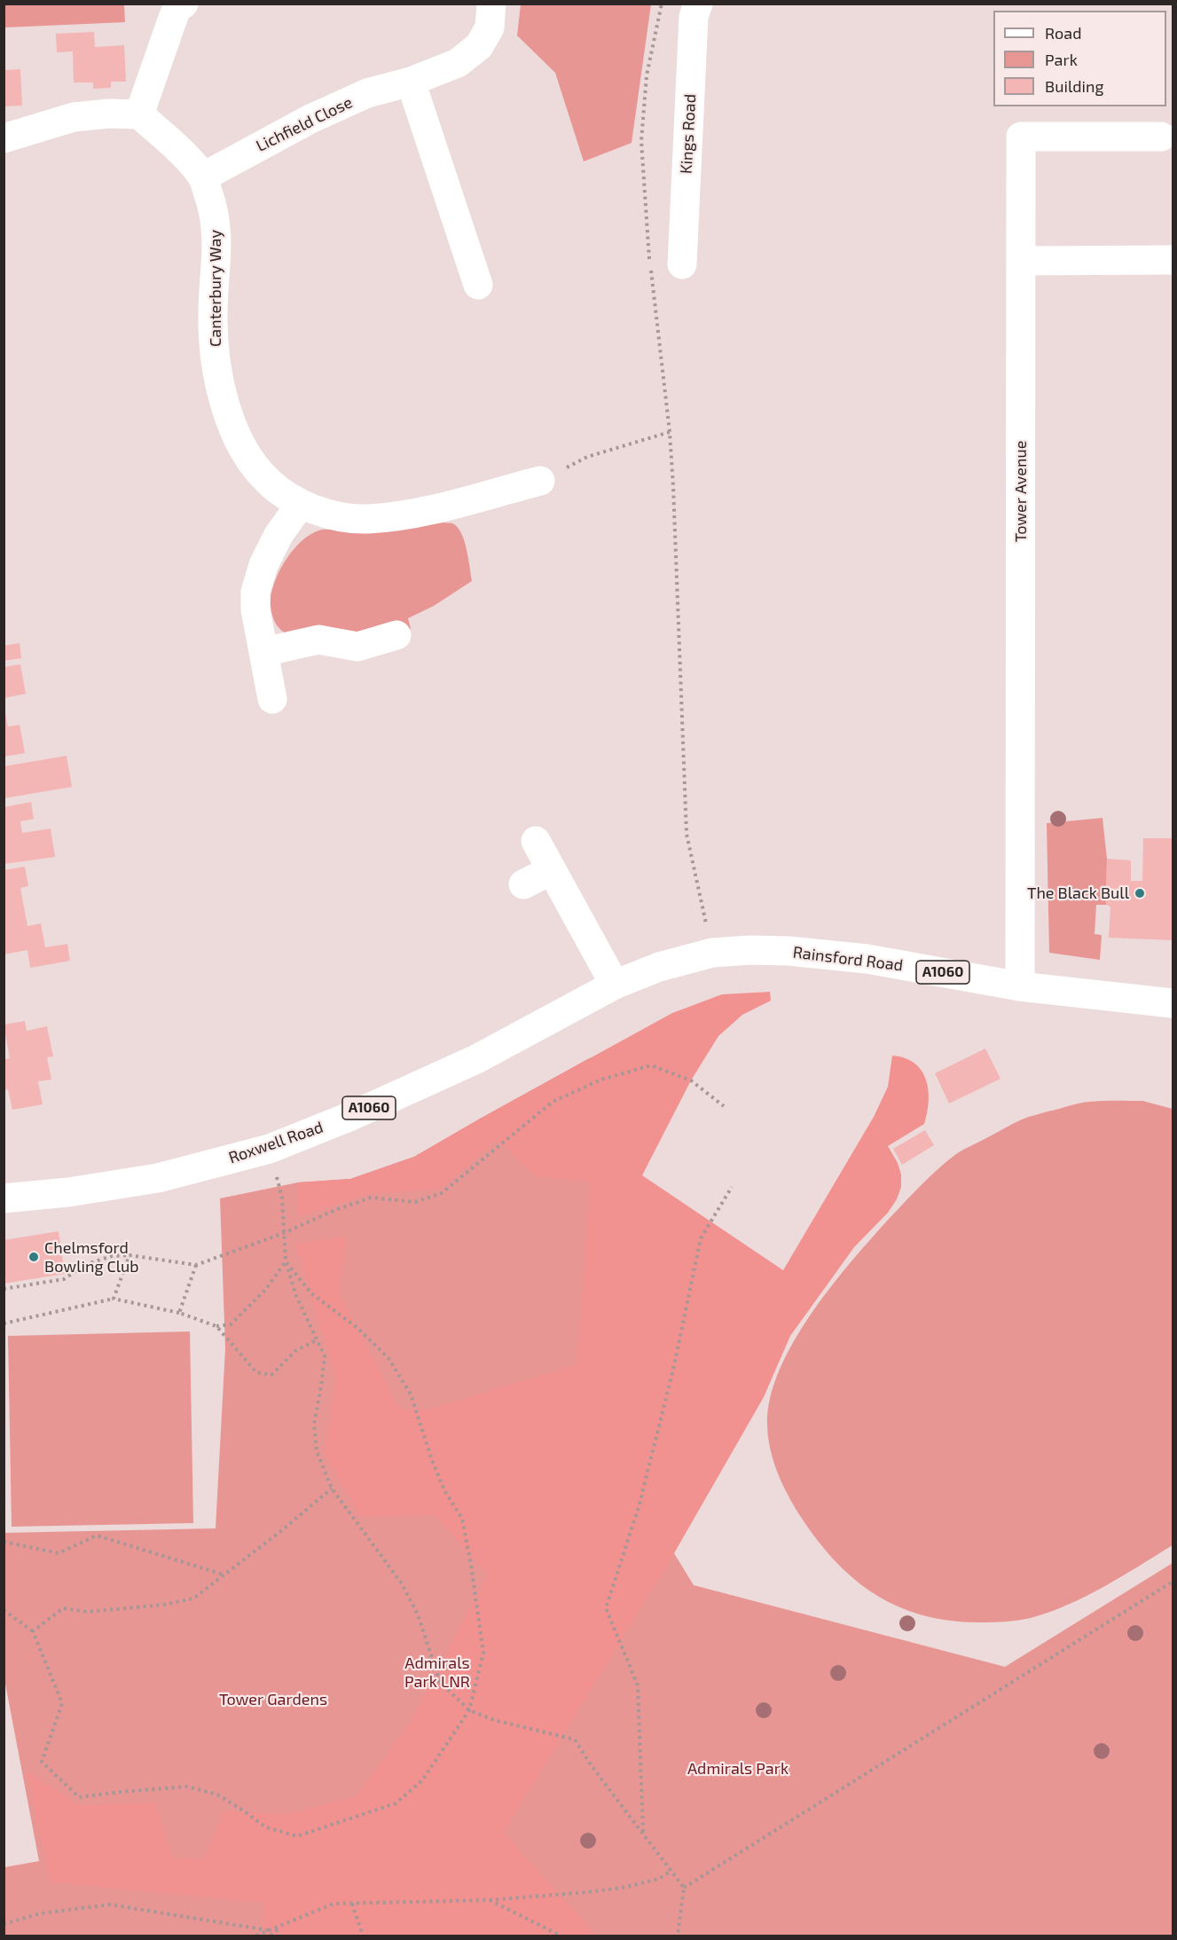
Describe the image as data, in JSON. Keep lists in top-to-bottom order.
{
  "streets": {
    "street": [
      "Lichfield Close",
      "Kings Road",
      "Canterbury Way",
      "Tower Avenue",
      "Rainsford Road",
      "A1060",
      "Roxwell Road"
    ]
  },
  "crossings": [
    ["Lichfield Close", "Canterbury Way"],
    ["Tower Avenue", "Rainsford Road"],
    ["Rainsford Road", "Roxwell Road"]
  ],
  "parks": ["Admirals Park LNR", "Tower Gardens", "Admirals Park"],
  "places": ["The Black Bull", "Chelmsford Bowling Club"],
  "legend": ["Road", "Park", "Building"]
}
